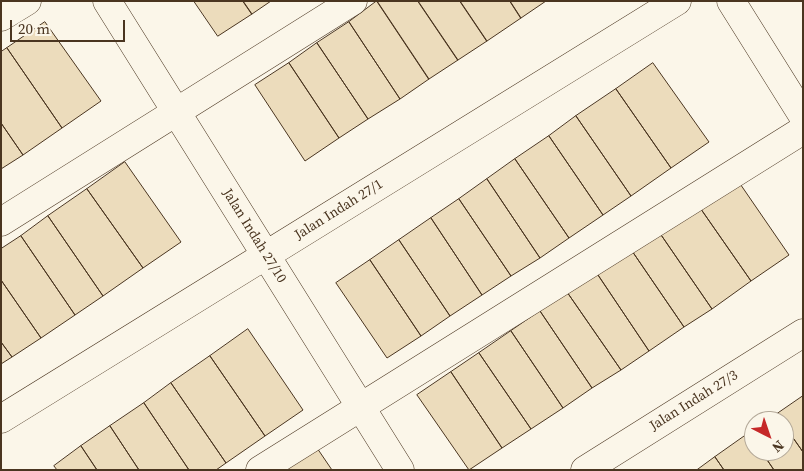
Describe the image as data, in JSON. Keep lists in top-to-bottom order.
{
  "streets": {
    "street": ["Jalan Indah 27/1", "Jalan Indah 27/10", "Jalan Indah 27/3"]
  },
  "crossings": [
    ["Jalan Indah 27/1", "Jalan Indah 27/10"]
  ],
  "scale_bar": "20 m",
  "north": "bottom right"
}
